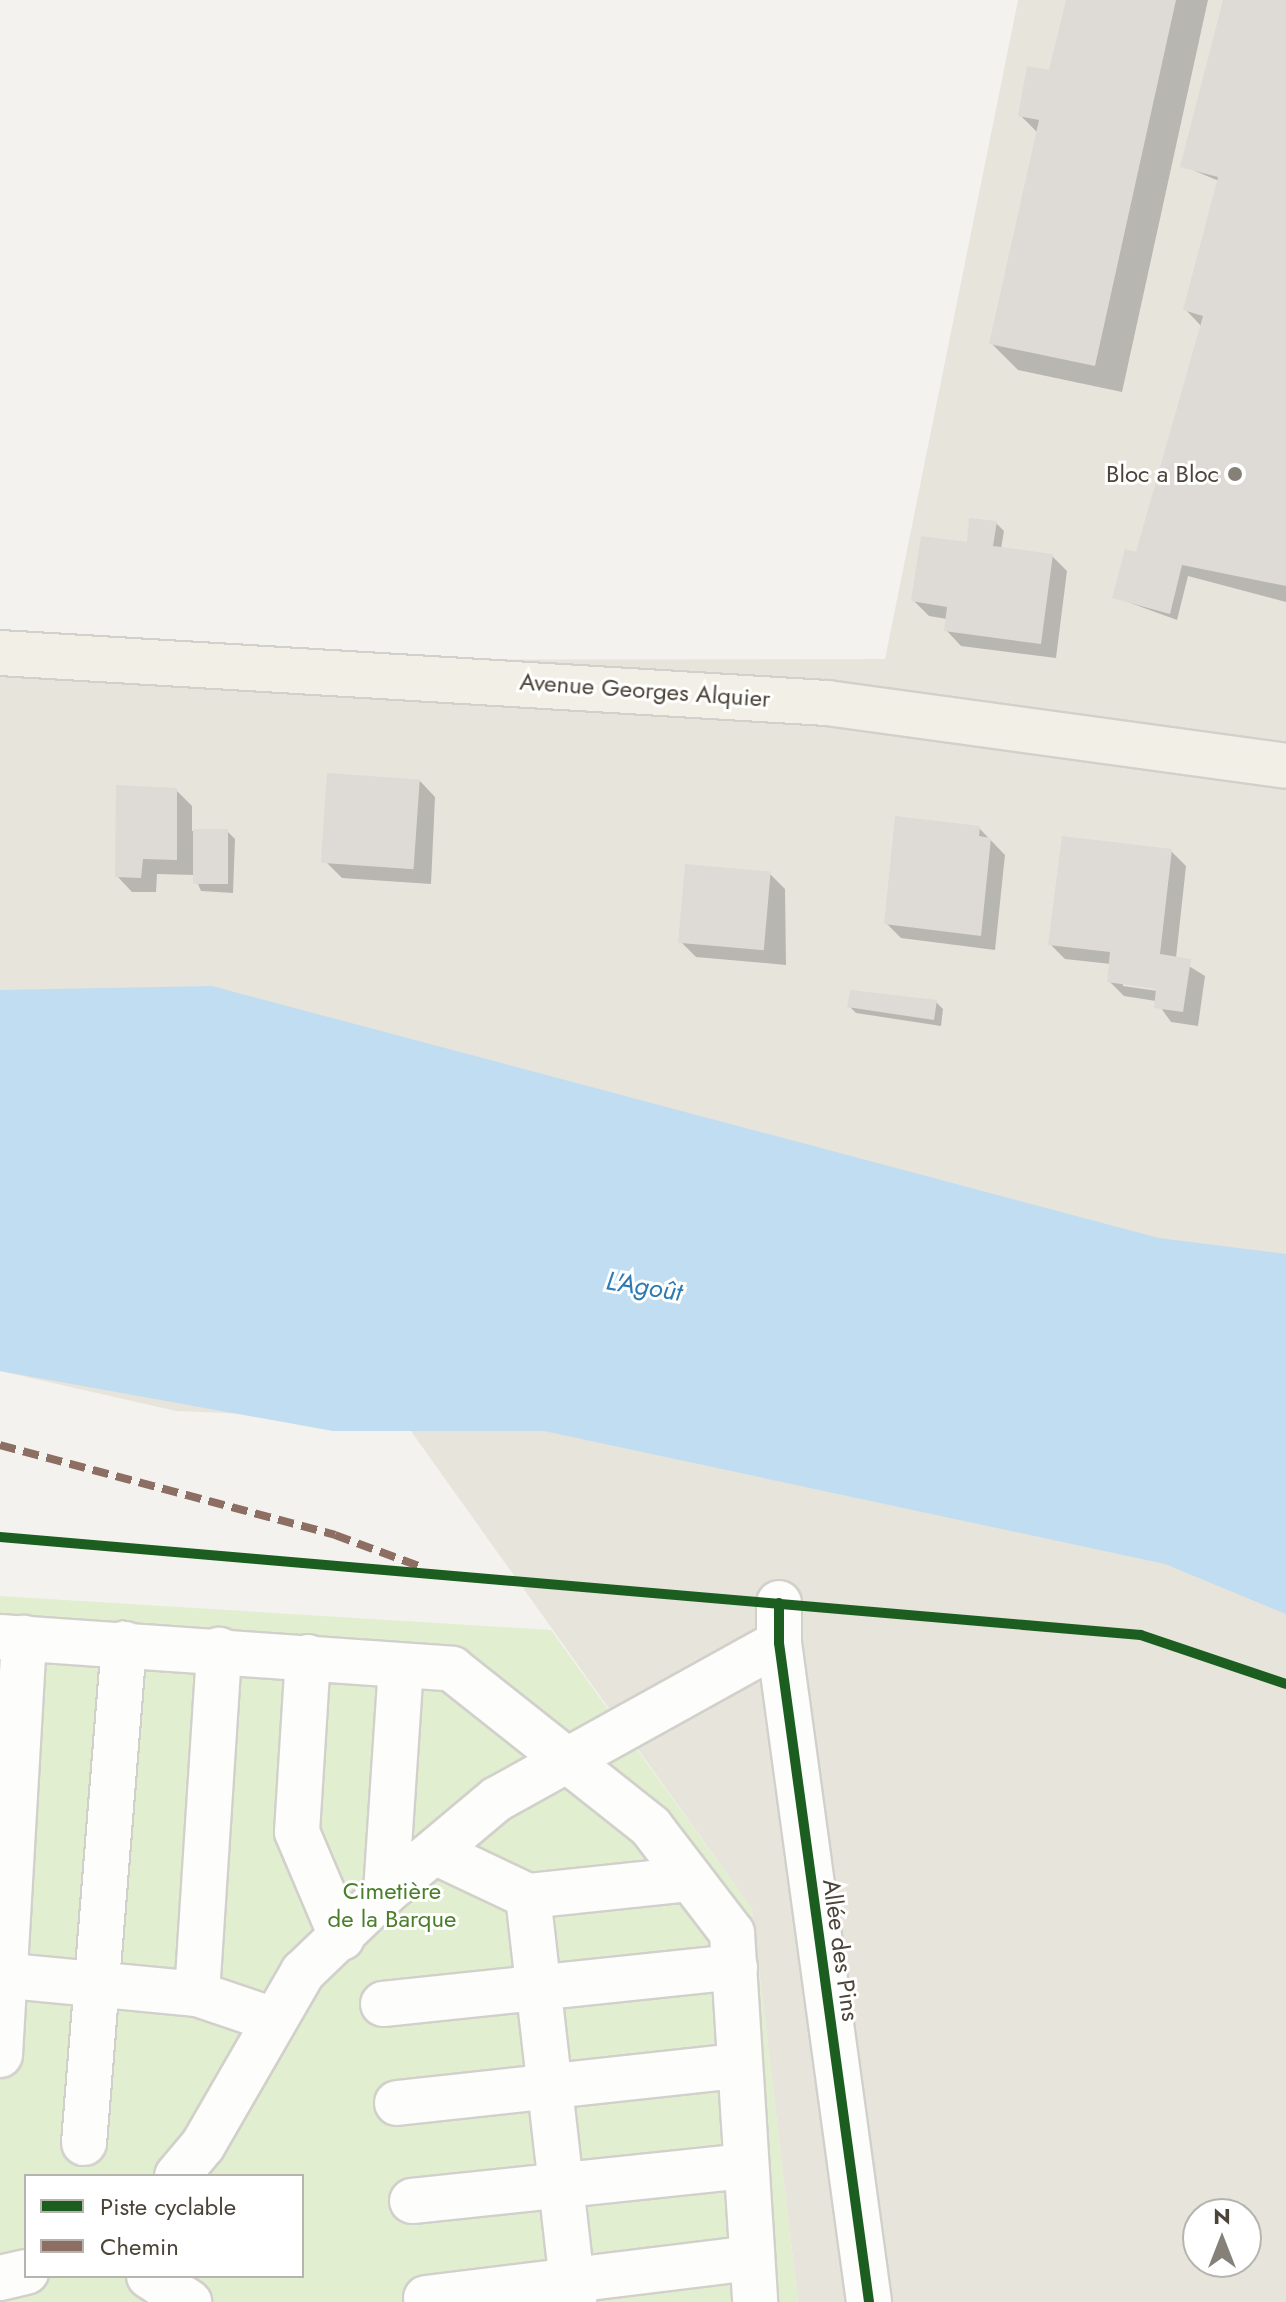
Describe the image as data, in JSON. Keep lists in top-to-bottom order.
{
  "streets": {
    "main road": ["Avenue Georges Alquier"],
    "street": ["Allée des Pins"]
  },
  "water": ["L'Agoût"],
  "parks": ["Cimetière de la Barque"],
  "places": ["Bloc a Bloc"],
  "legend": ["Piste cyclable", "Chemin"],
  "north": "top"
}
